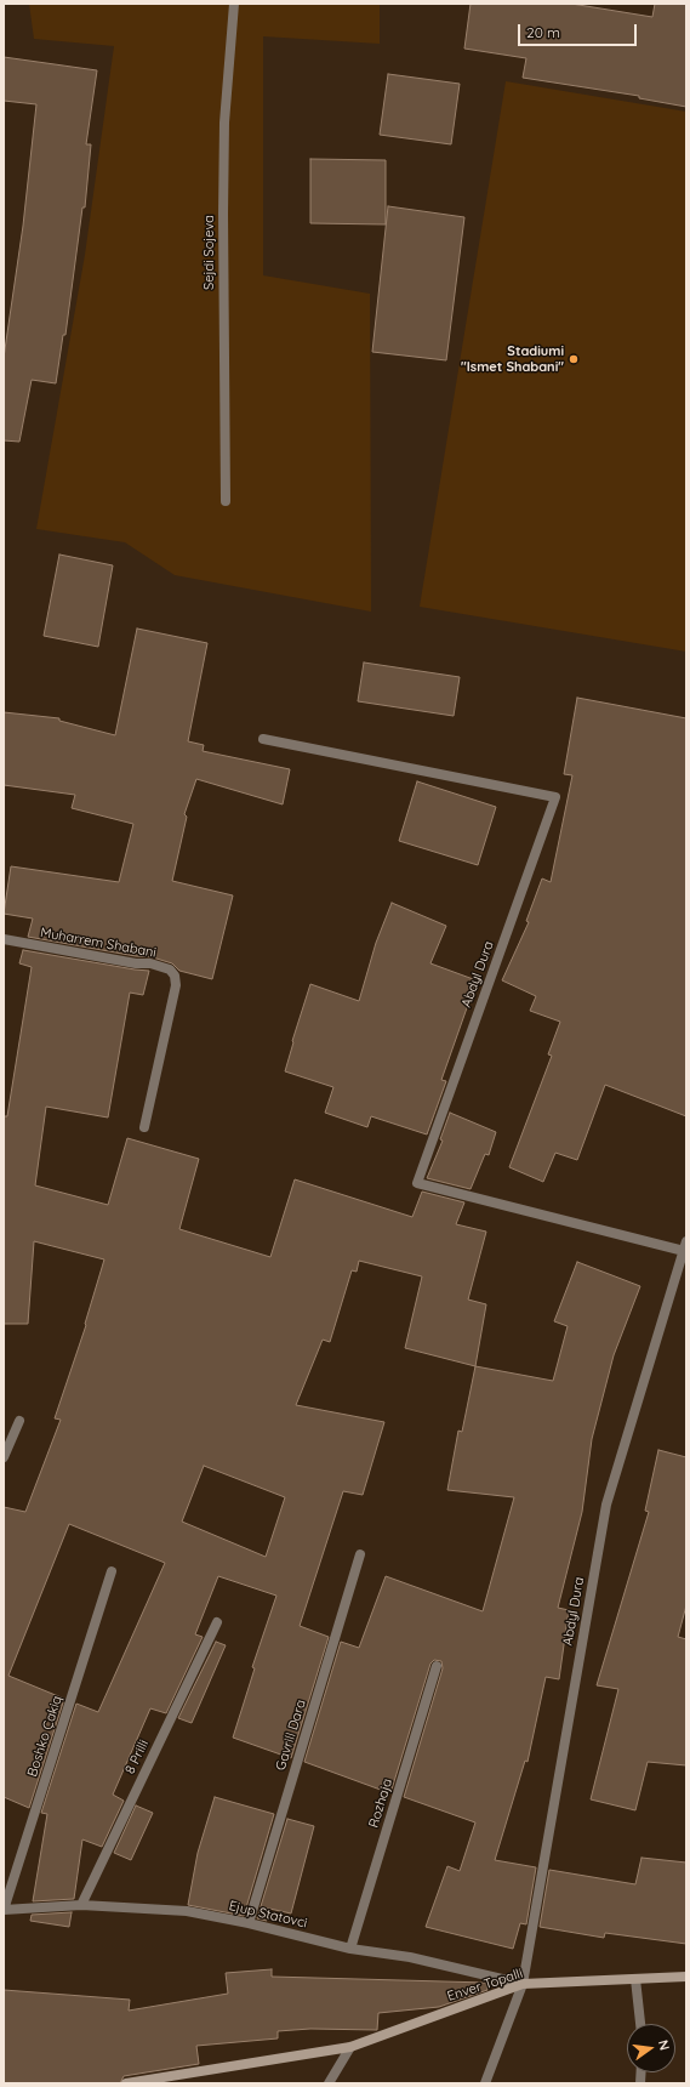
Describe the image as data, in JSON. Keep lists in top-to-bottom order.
{
  "streets": {
    "main road": ["Enver Topalli"],
    "street": [
      "Sejdi Sojeva",
      "Muharrem Shabani",
      "Abdyl Dura",
      "Gavrill Dara",
      "Boshko Çakiq",
      "8 Prilli",
      "Rozhaja",
      "Ejup Statovci"
    ]
  },
  "crossings": [
    ["Abdyl Dura", "Ejup Statovci"],
    ["Abdyl Dura", "Enver Topalli"],
    ["Gavrill Dara", "Ejup Statovci"],
    ["Boshko Çakiq", "Ejup Statovci"],
    ["8 Prilli", "Ejup Statovci"],
    ["Rozhaja", "Ejup Statovci"],
    ["Ejup Statovci", "Enver Topalli"]
  ],
  "places": ["Stadiumi \"Ismet Shabani\""],
  "scale_bar": "20 m",
  "north": "right"
}
